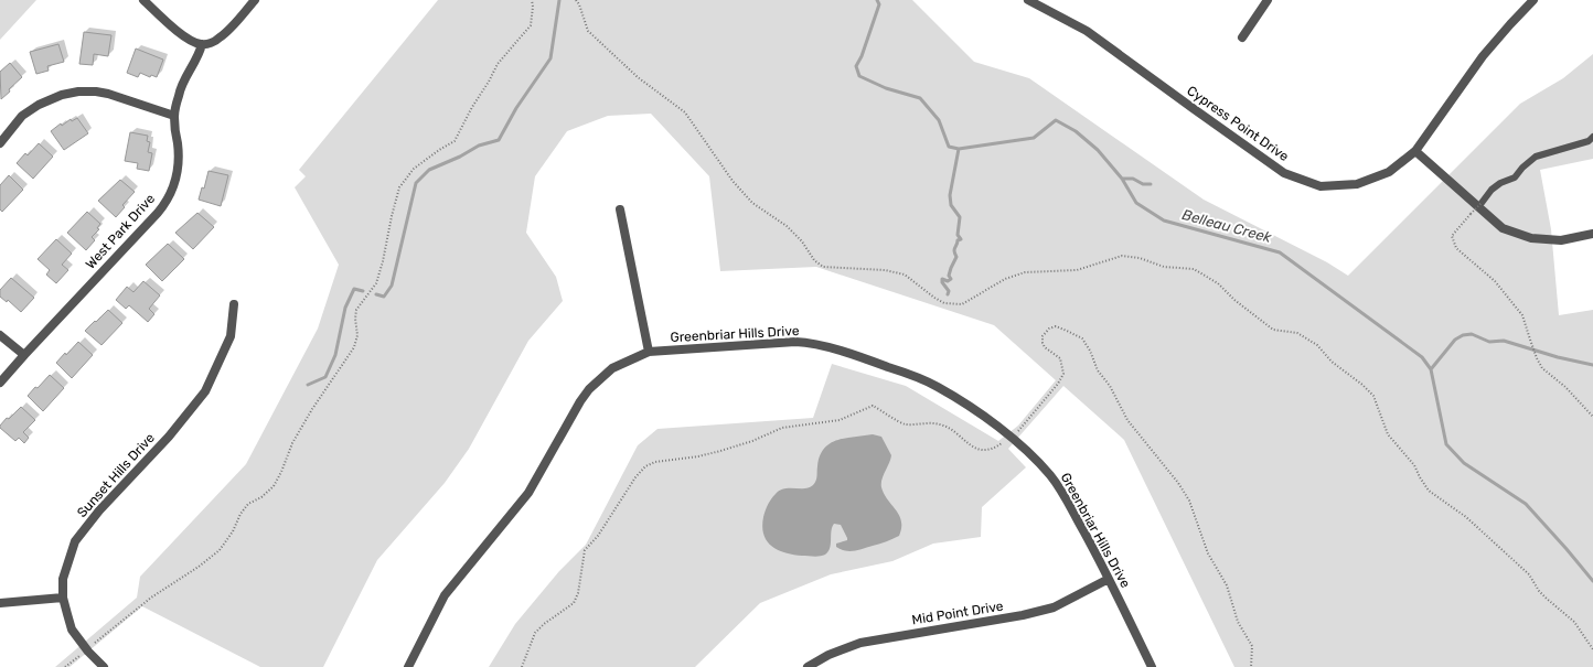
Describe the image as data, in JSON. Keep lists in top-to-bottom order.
{
  "streets": {
    "street": [
      "Cypress Point Drive",
      "West Park Drive",
      "Greenbriar Hills Drive",
      "Sunset Hills Drive",
      "Mid Point Drive"
    ]
  },
  "crossings": [
    ["Greenbriar Hills Drive", "Mid Point Drive"]
  ],
  "water": ["Belleau Creek"]
}
